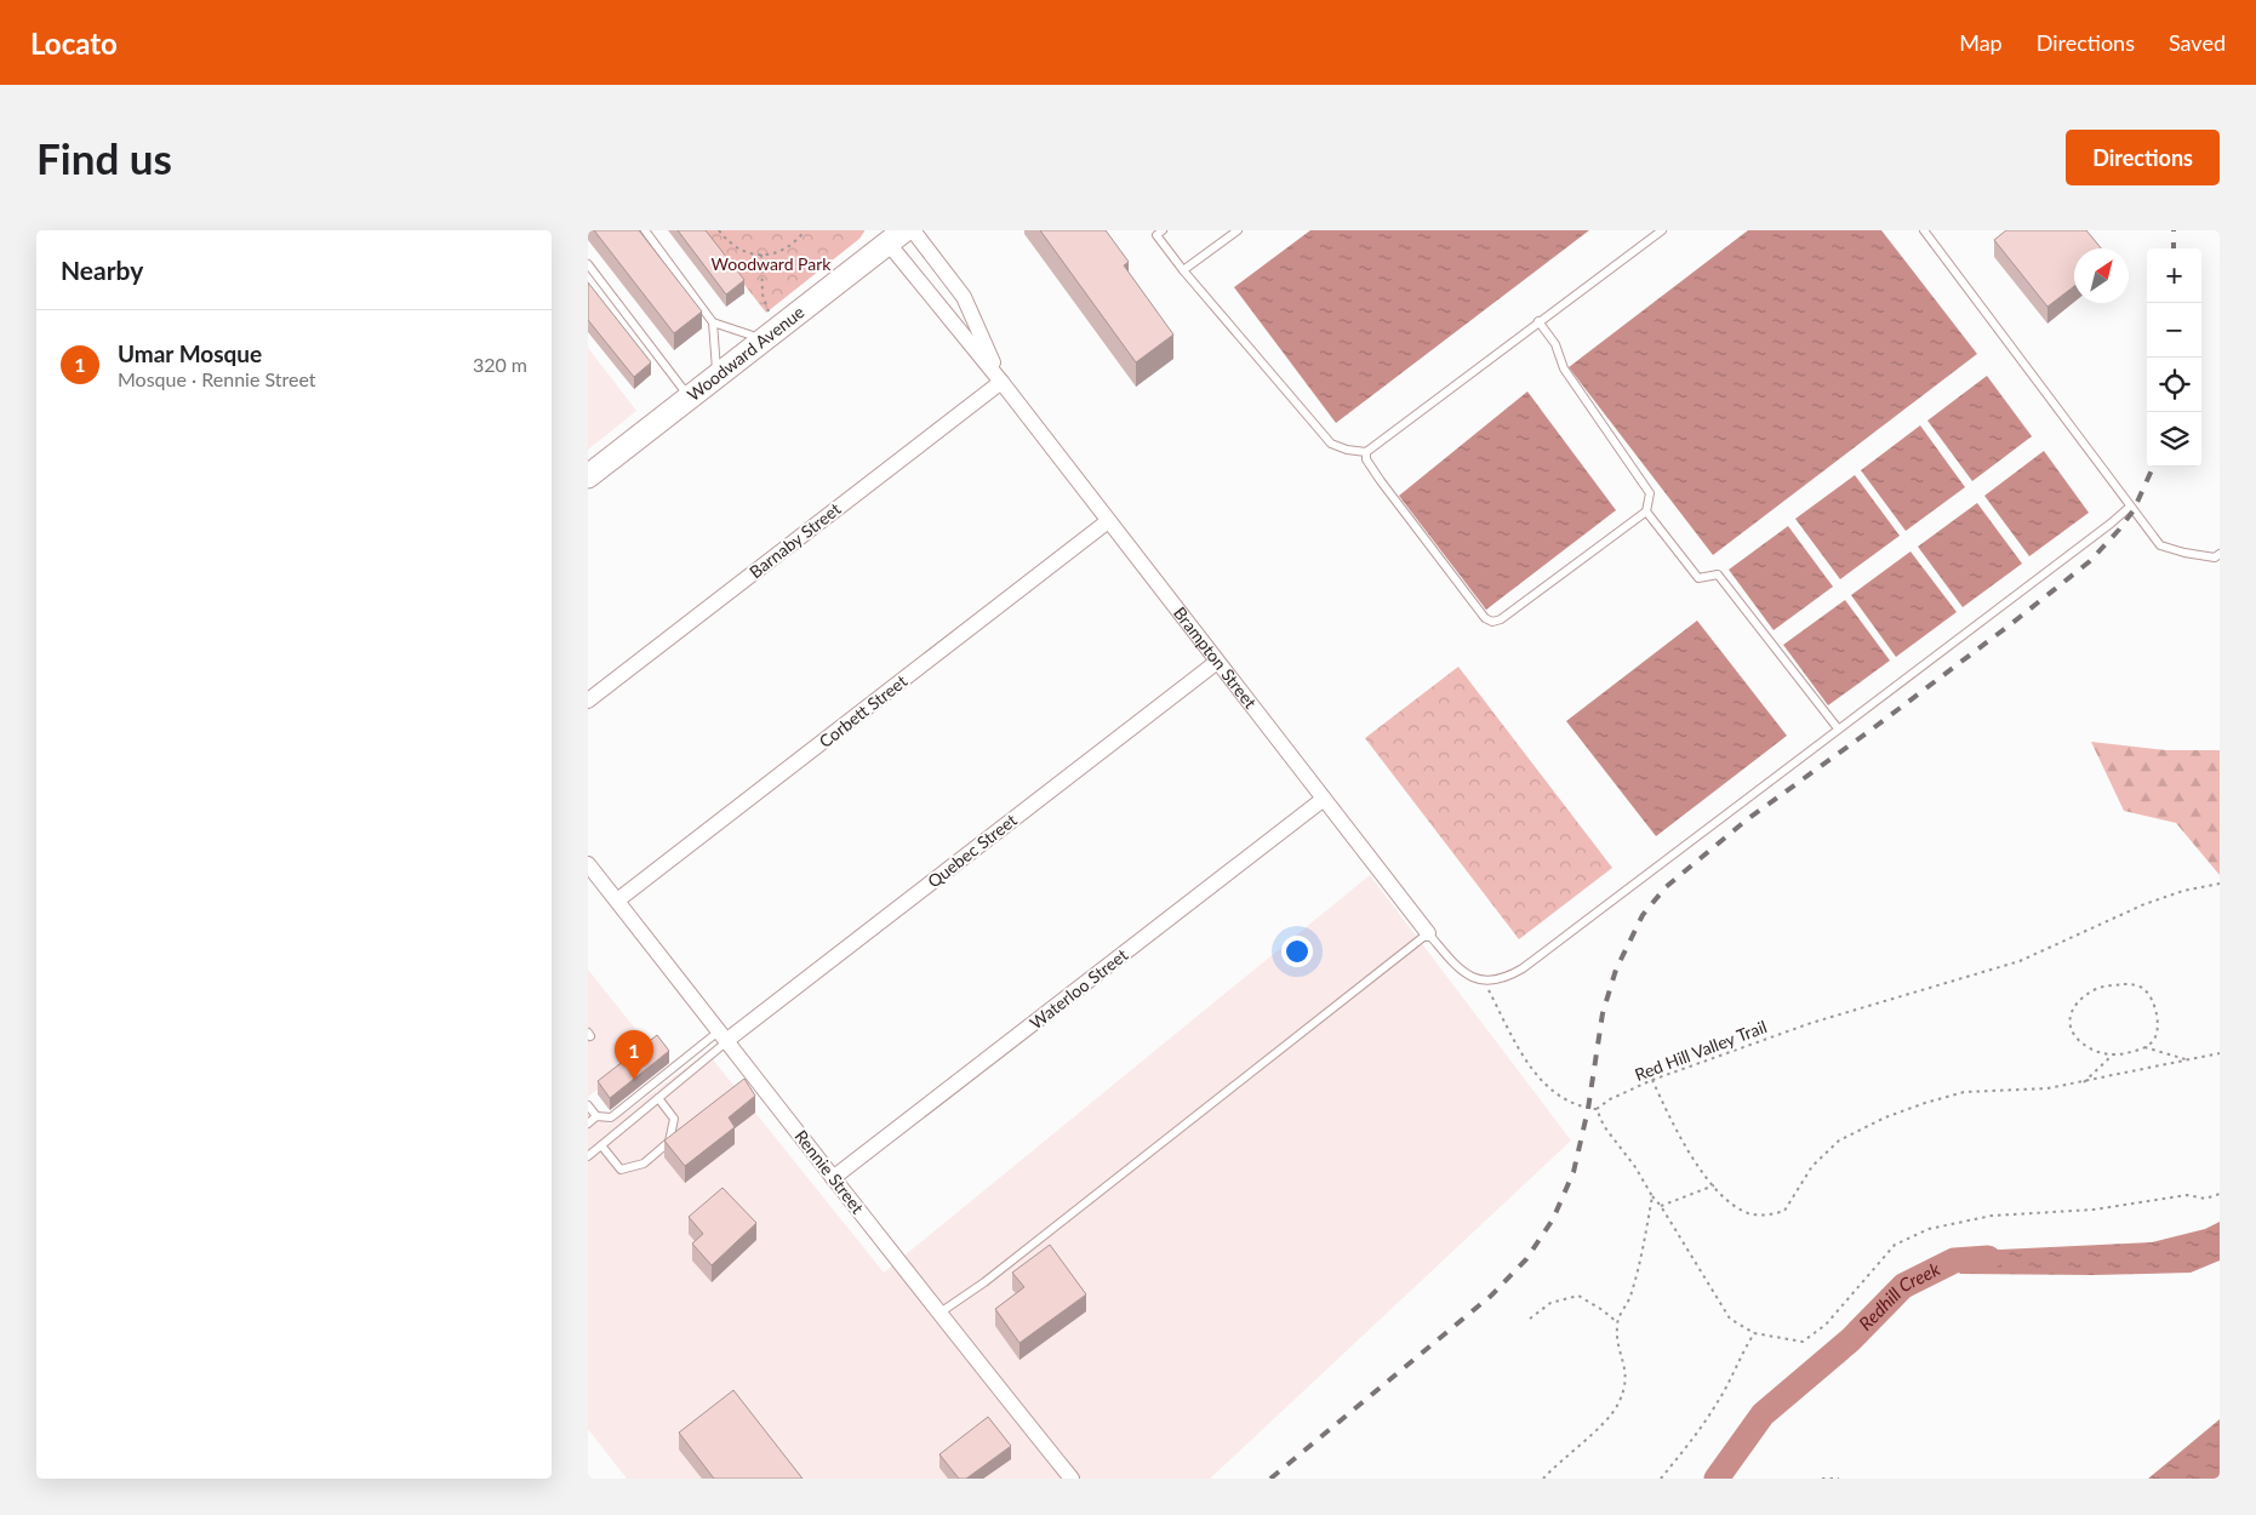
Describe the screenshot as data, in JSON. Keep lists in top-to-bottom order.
{
  "streets": {
    "main road": ["Woodward Avenue"],
    "street": [
      "Barnaby Street",
      "Brampton Street",
      "Corbett Street",
      "Quebec Street",
      "Waterloo Street",
      "Rennie Street"
    ],
    "path": ["Red Hill Valley Trail"]
  },
  "crossings": [
    ["Woodward Avenue", "Brampton Street"],
    ["Barnaby Street", "Brampton Street"],
    ["Brampton Street", "Corbett Street"],
    ["Brampton Street", "Quebec Street"],
    ["Brampton Street", "Waterloo Street"],
    ["Corbett Street", "Rennie Street"],
    ["Quebec Street", "Rennie Street"],
    ["Waterloo Street", "Rennie Street"]
  ],
  "water": ["Redhill Creek"],
  "parks": ["Woodward Park"],
  "north": "top right",
  "page": {
    "header": "Locato",
    "nav": ["Map", "Directions", "Saved"],
    "buttons": "Directions",
    "title": "Find us",
    "heading": "Nearby",
    "map_buttons": ["+", "−"],
    "list": [
      {
        "mark": "1",
        "name": "Umar Mosque",
        "note": "Mosque · Rennie Street",
        "value": "320 m"
      }
    ],
    "pins": "1"
  }
}
